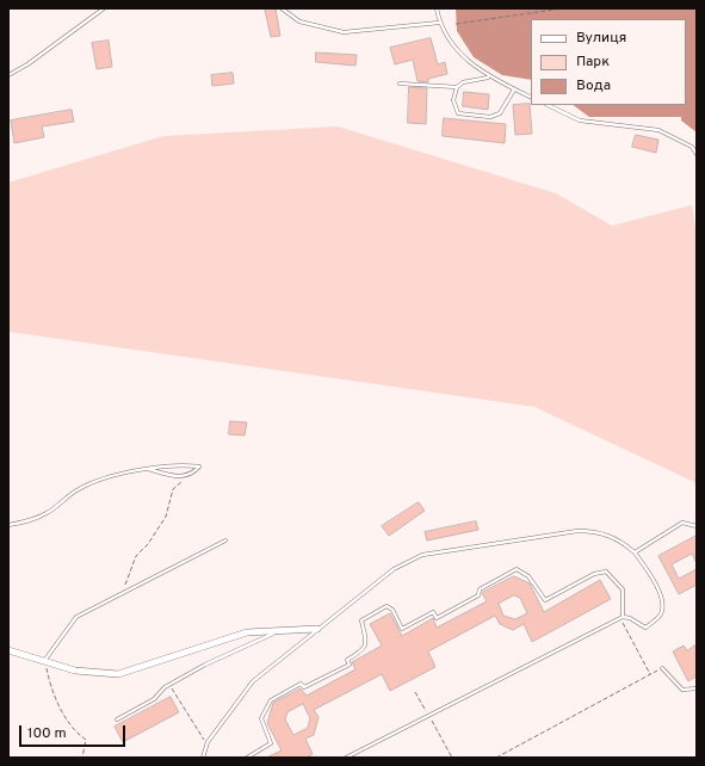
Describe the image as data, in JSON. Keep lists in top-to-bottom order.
{
  "legend": ["Вулиця", "Парк", "Вода"],
  "scale_bar": "100 m"
}
